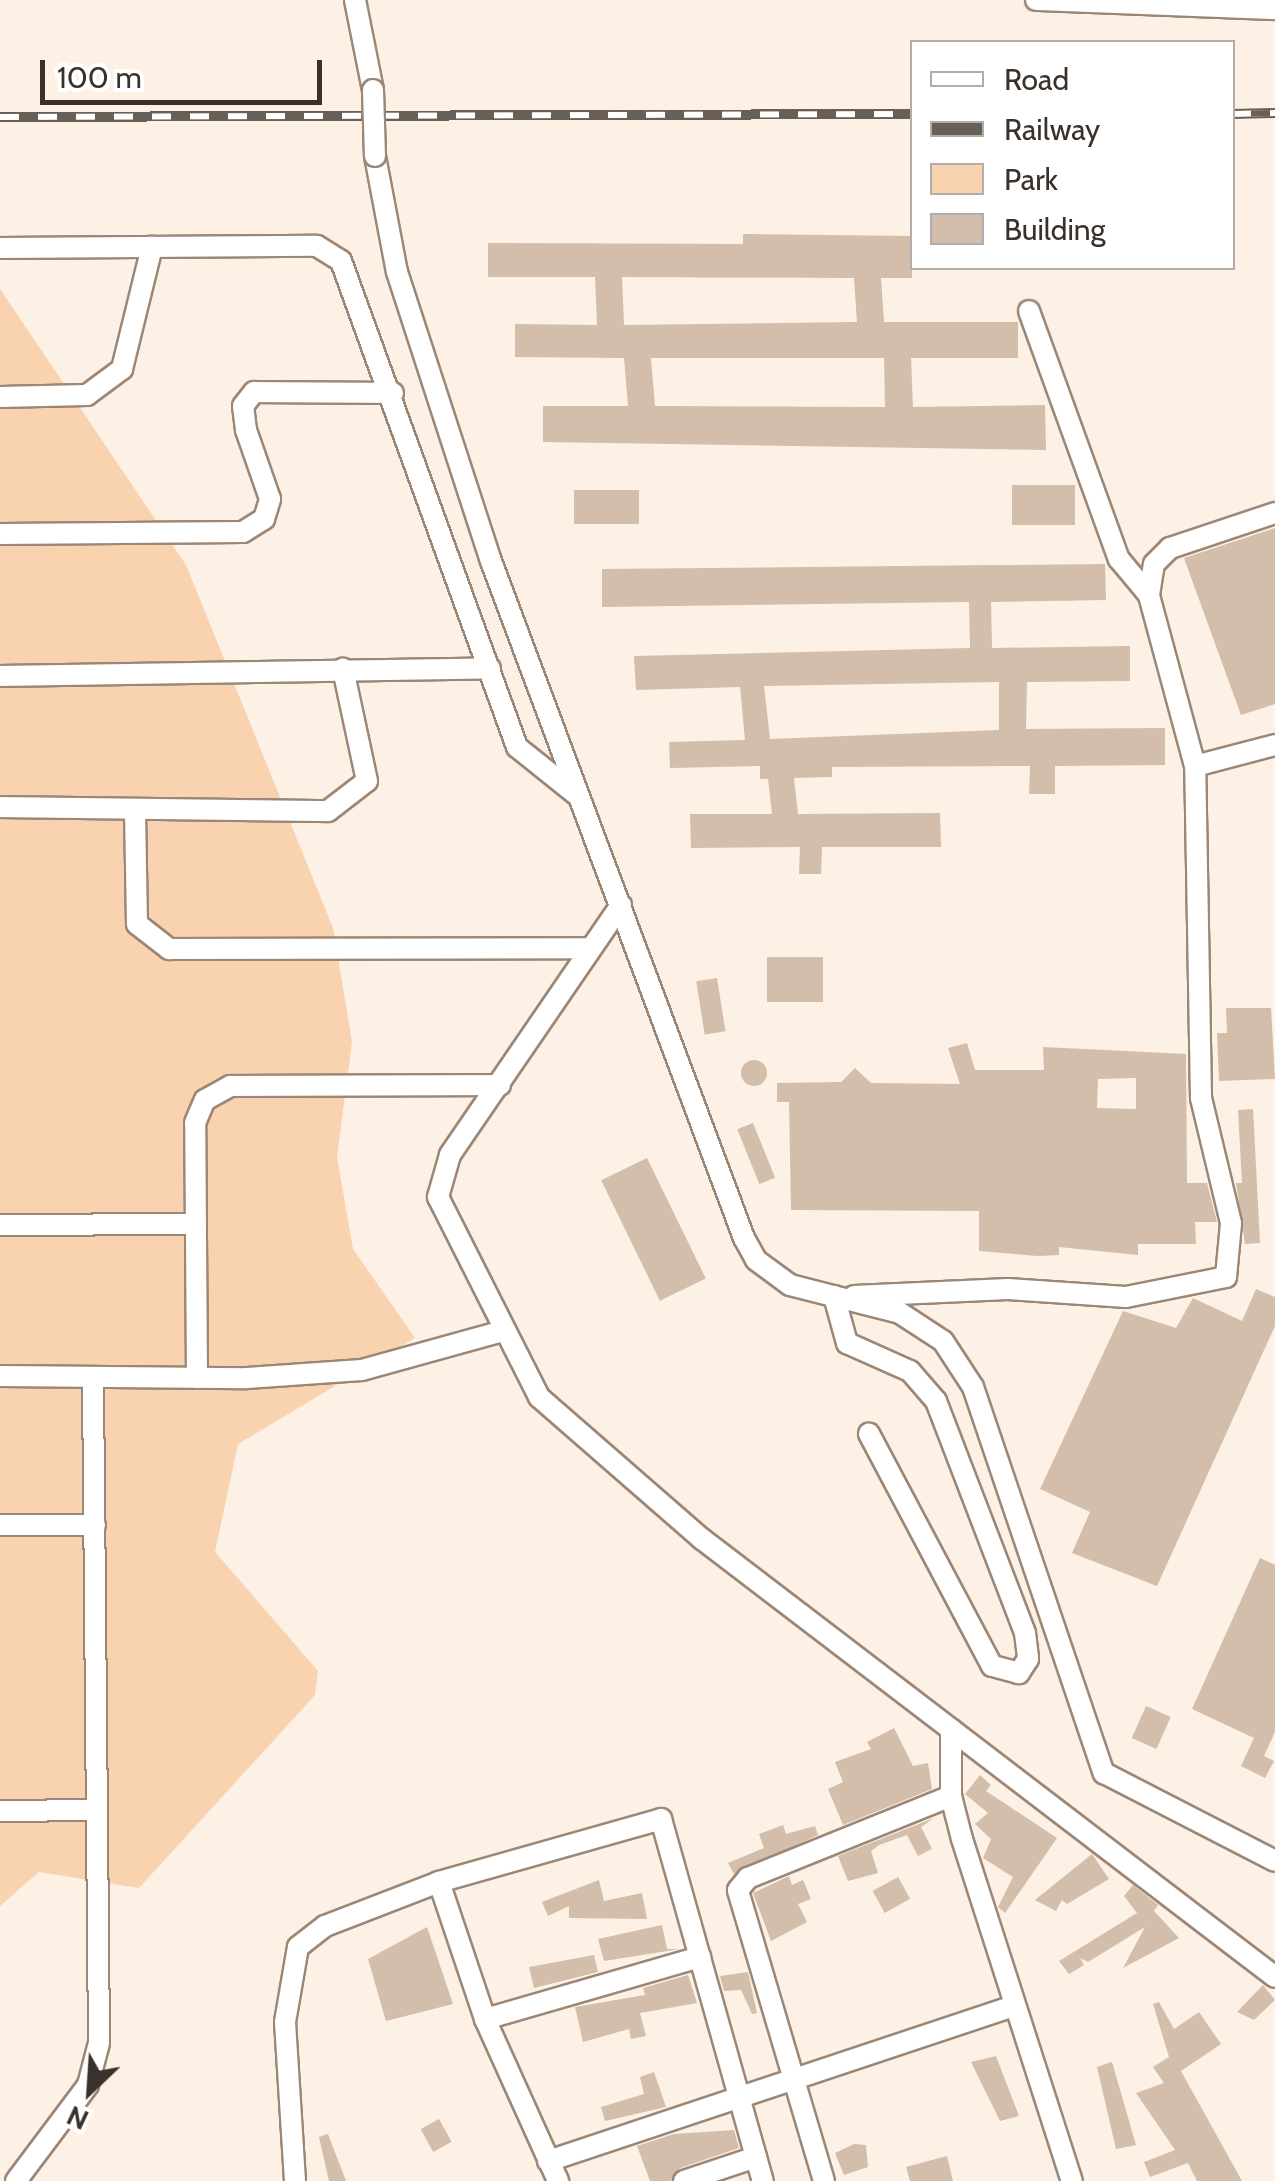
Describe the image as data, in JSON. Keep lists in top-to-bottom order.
{
  "legend": [
    "Road",
    "Railway",
    "Park",
    "Building"
  ],
  "scale_bar": "100 m",
  "north": "bottom left"
}
